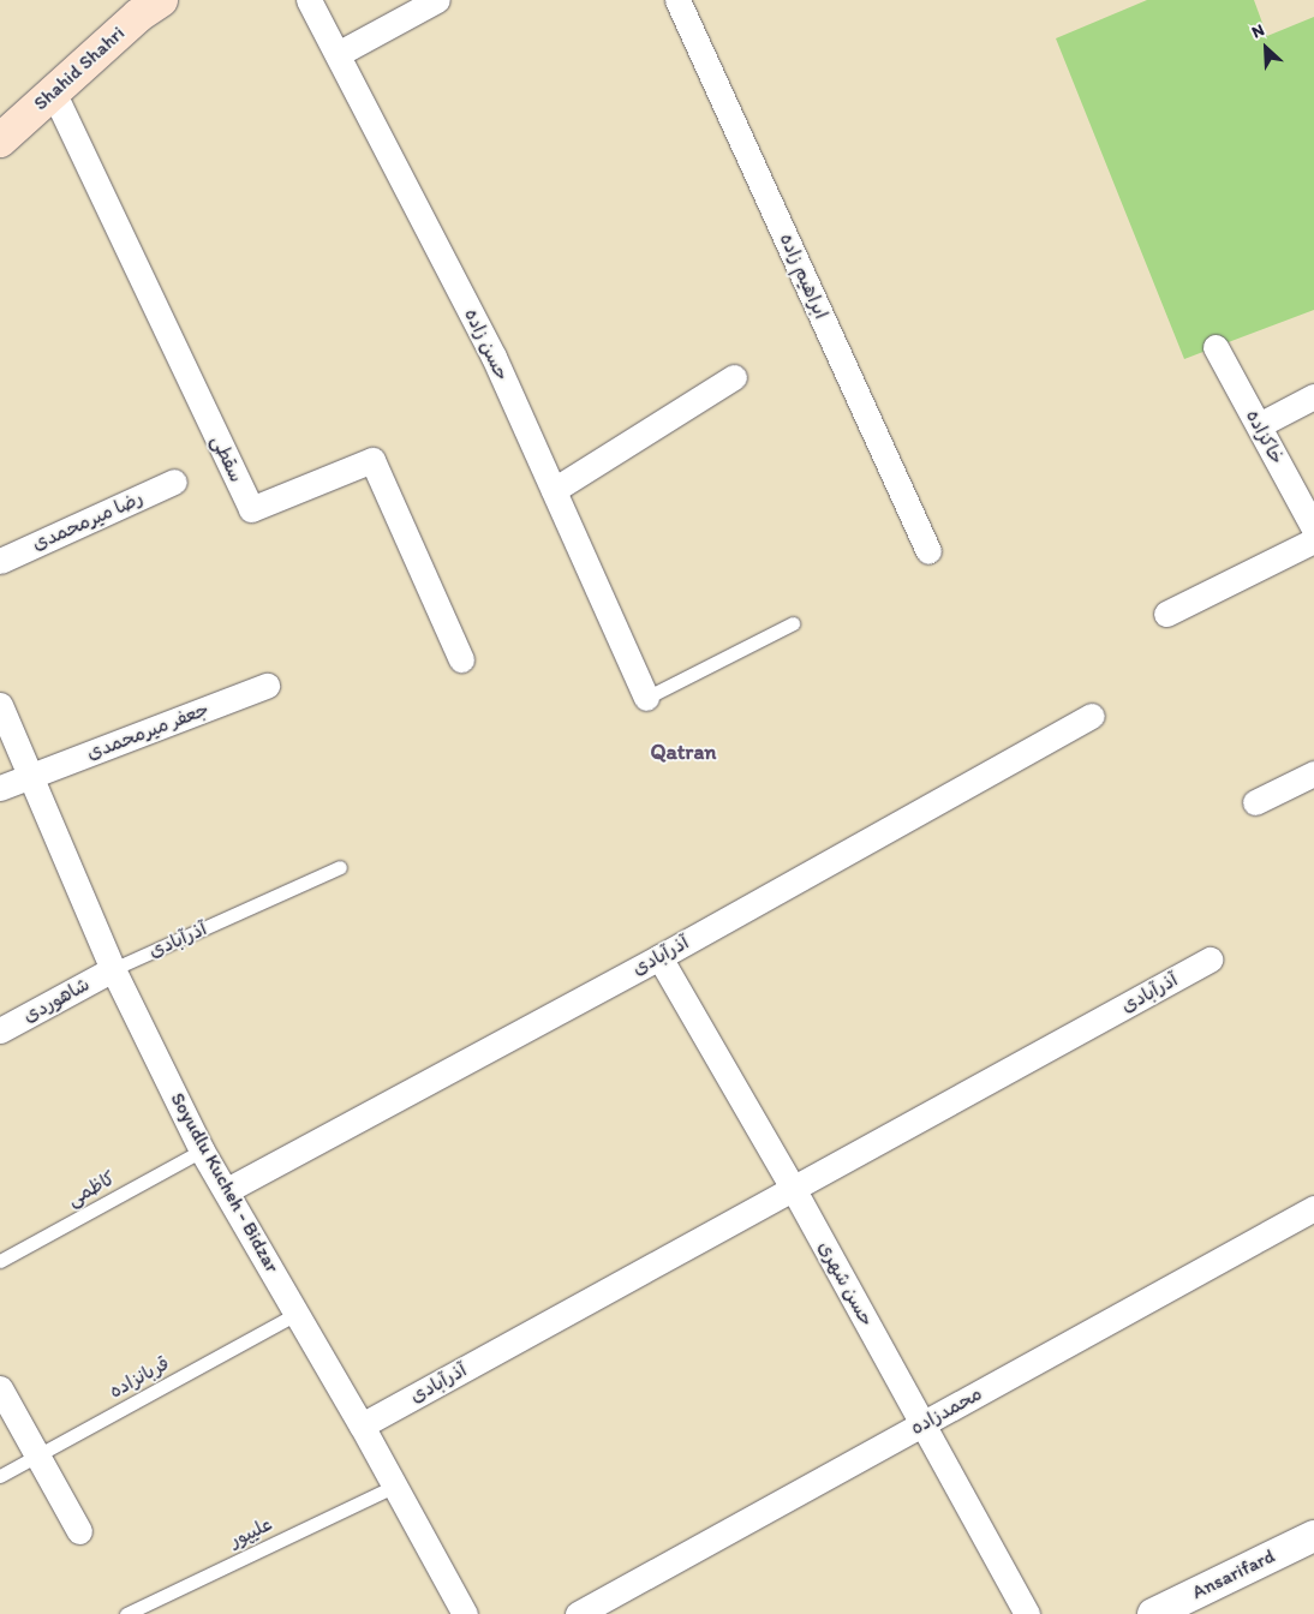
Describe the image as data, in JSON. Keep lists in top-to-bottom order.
{
  "streets": {
    "main road": ["Shahid Shahri"],
    "street": [
      "ابراهیم زاده",
      "حسن زاده",
      "خاکزاده",
      "سقطی",
      "رضا میرمحمدی",
      "جعفر میرمحمدی",
      "آذرآبادی",
      "شاهوردی",
      "Soyudlu Kucheh - Bidzar",
      "حسن شهری",
      "محمدزاده",
      "Ansarifard"
    ],
    "lane": ["کاظمی", "قربانزاده", "علیپور"]
  },
  "crossings": [
    ["Shahid Shahri", "سقطی"],
    ["جعفر میرمحمدی", "Soyudlu Kucheh - Bidzar"],
    ["آذرآبادی", "شاهوردی"],
    ["آذرآبادی", "Soyudlu Kucheh - Bidzar"],
    ["آذرآبادی", "حسن شهری"],
    ["شاهوردی", "Soyudlu Kucheh - Bidzar"],
    ["Soyudlu Kucheh - Bidzar", "کاظمی"],
    ["Soyudlu Kucheh - Bidzar", "قربانزاده"],
    ["Soyudlu Kucheh - Bidzar", "علیپور"],
    ["حسن شهری", "محمدزاده"]
  ],
  "districts": ["Qatran"],
  "north": "top left"
}
